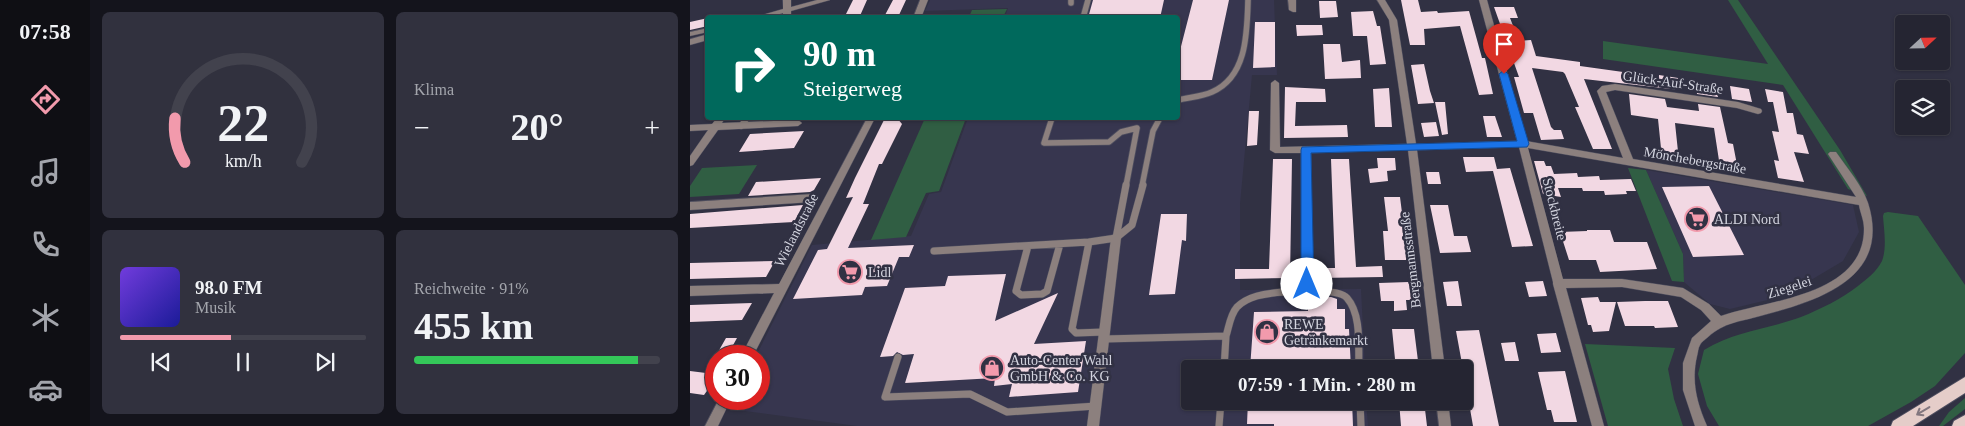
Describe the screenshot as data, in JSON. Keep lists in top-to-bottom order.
{
  "streets": {
    "street": [
      "Glück-Auf-Straße",
      "Mönchebergstraße",
      "Stockbreite",
      "Wielandstraße",
      "Bergmannsstraße",
      "Ziegelei"
    ]
  },
  "crossings": [
    ["Glück-Auf-Straße", "Mönchebergstraße"],
    ["Mönchebergstraße", "Stockbreite"],
    ["Mönchebergstraße", "Ziegelei"]
  ],
  "places": {
    "supermarket": ["ALDI Nord", "Lidl"],
    "shop": ["REWE Getränkemarkt", "Auto-Center Wahl GmbH & Co. KG"]
  },
  "north": "right",
  "page": {
    "tabs": "07:58",
    "tile": [
      "Klima",
      ["Reichweite · 91%", "455 km"]
    ],
    "turn": ["90 m", "Steigerweg"],
    "heat": ["−", "20°", "+"],
    "song": ["98.0 FM", "Musik"],
    "limit": "30",
    "trip": "07:59 · 1 Min. · 280 m",
    "gauge": ["22", "km/h"]
  }
}
